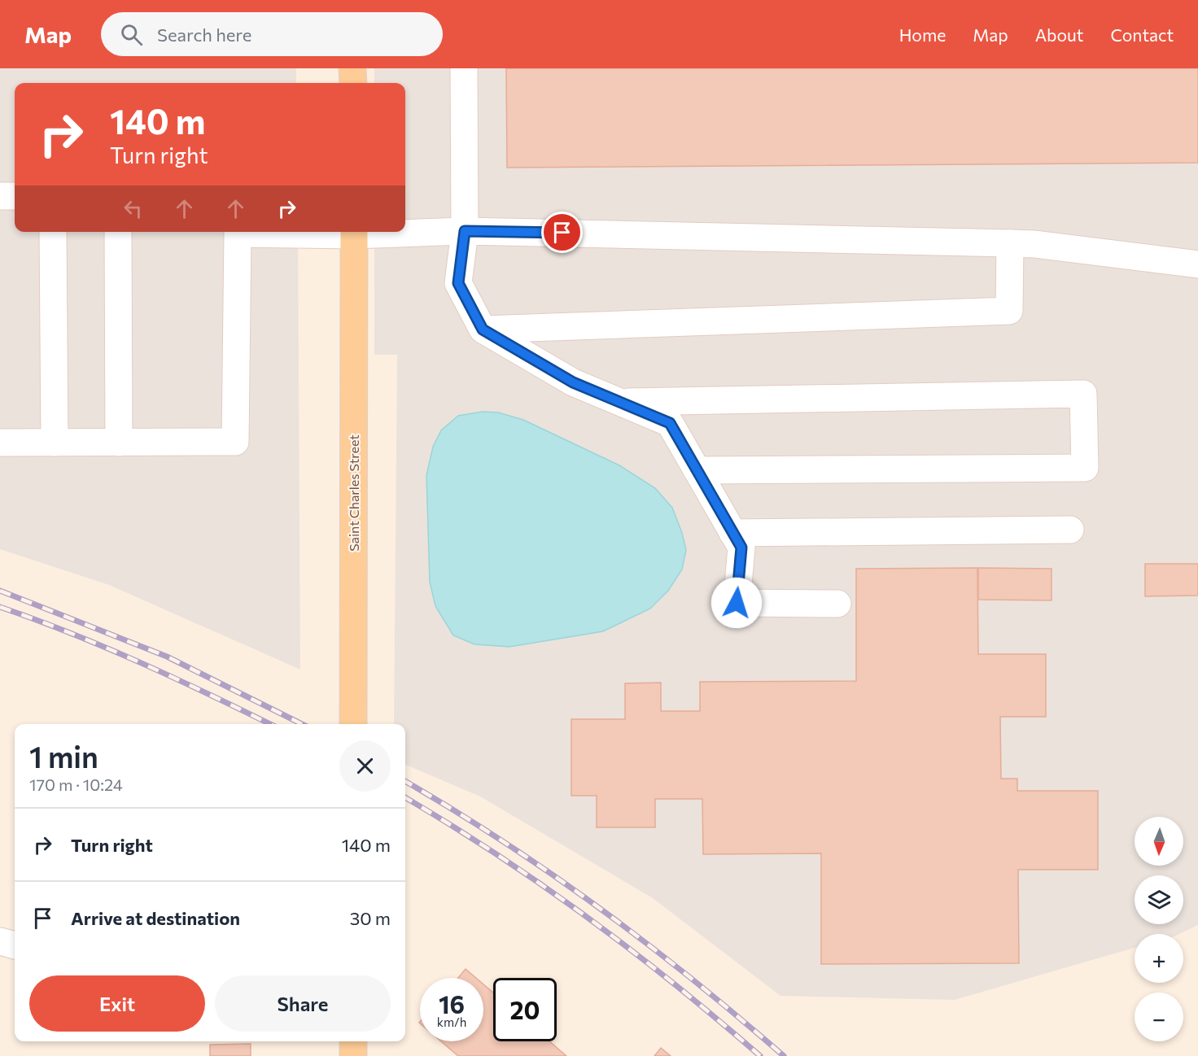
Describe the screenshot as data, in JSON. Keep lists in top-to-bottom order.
{
  "streets": {
    "main road": ["Saint Charles Street"]
  },
  "north": "bottom",
  "page": {
    "header": "Map",
    "search": "Search here",
    "nav": [
      "Home",
      "Map",
      "About",
      "Contact"
    ],
    "turn": ["140 m", "Turn right"],
    "heading": ["1 min", "170 m · 10:24"],
    "list": [
      {
        "name": "Turn right",
        "value": "140 m"
      },
      {
        "name": "Arrive at destination",
        "value": "30 m"
      }
    ],
    "map_buttons": ["+", "−"],
    "buttons": ["Exit", "Share"],
    "speed": "16 km/h",
    "limit": "20"
  }
}
